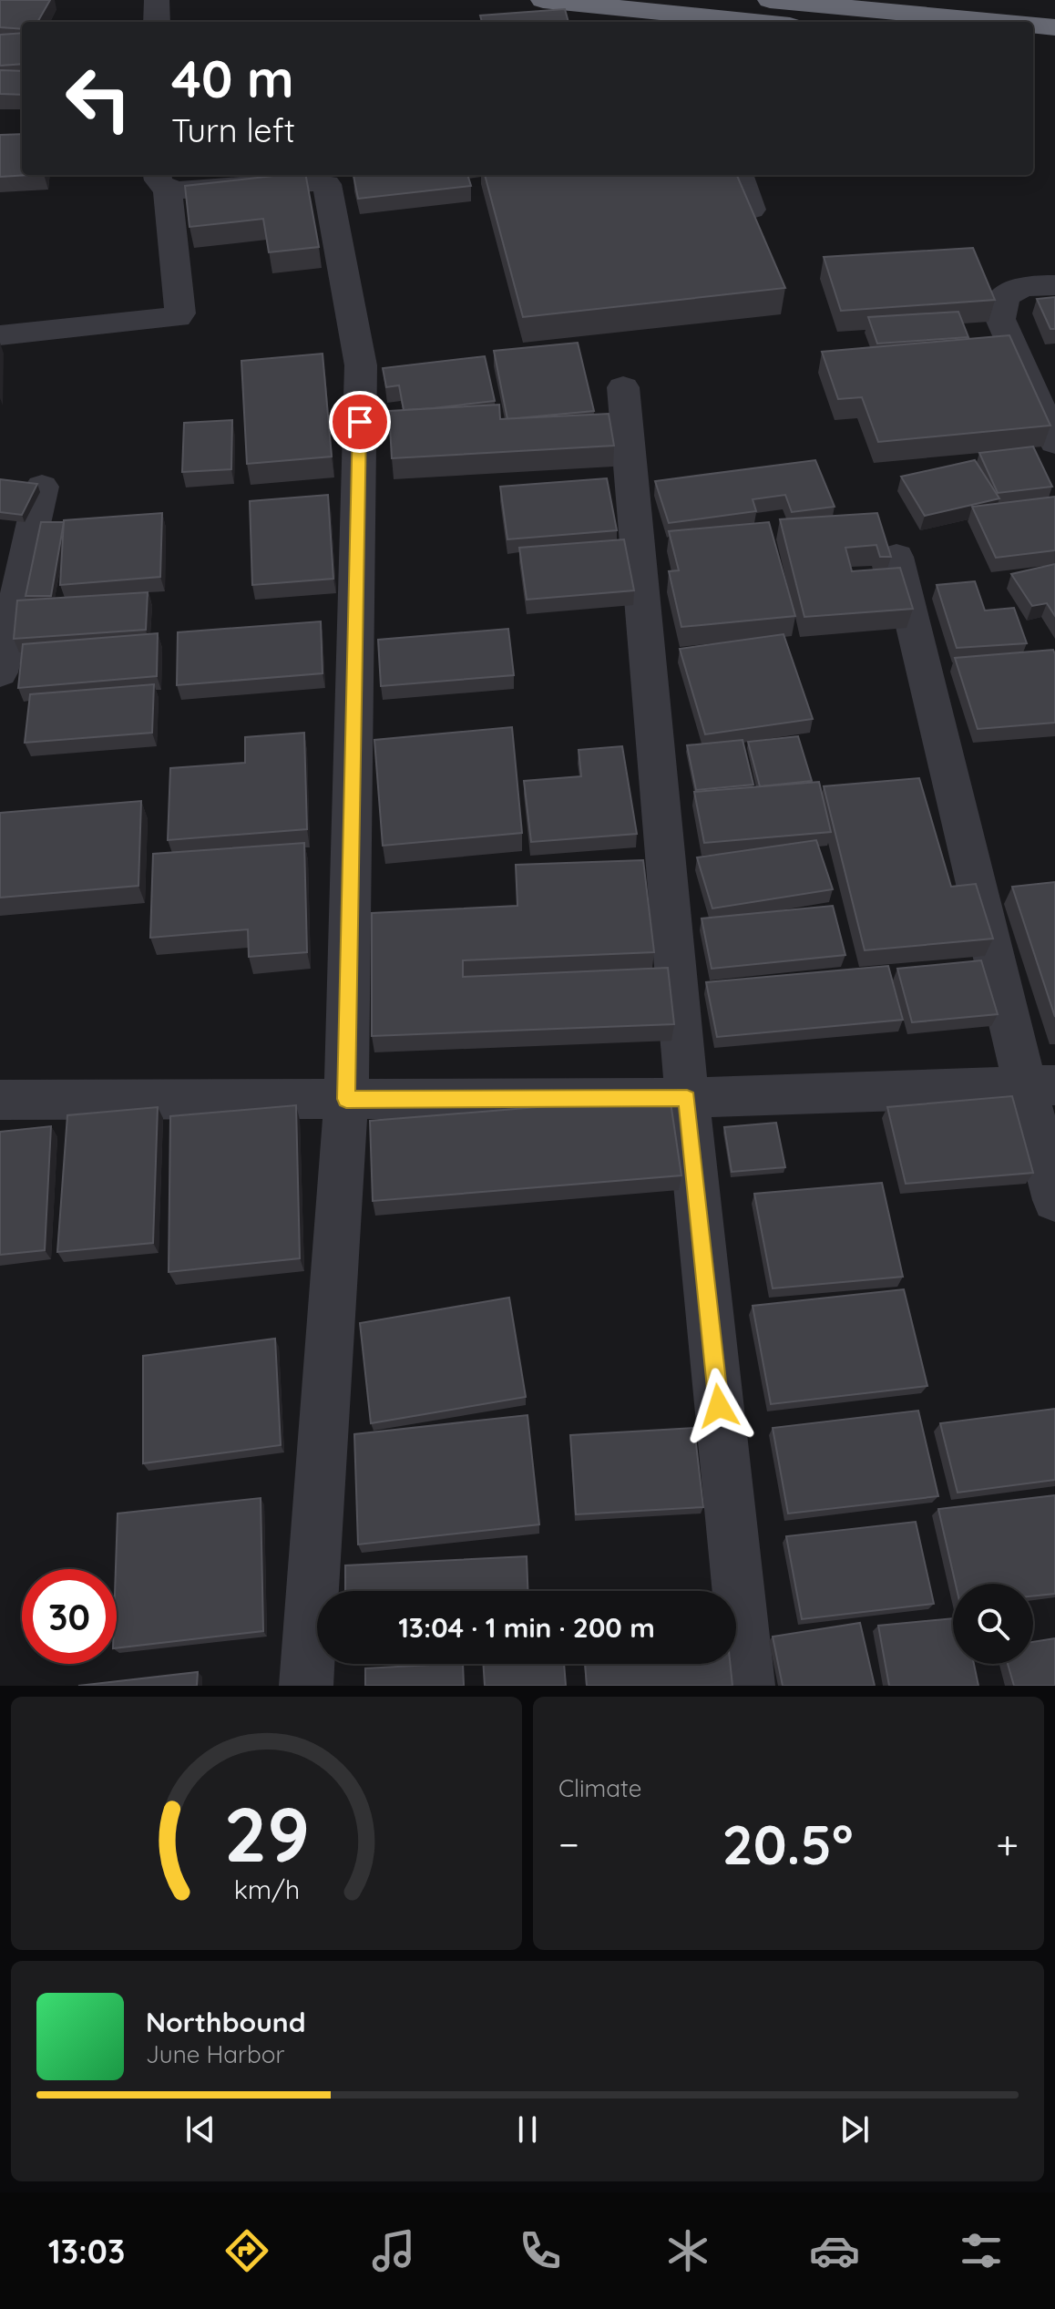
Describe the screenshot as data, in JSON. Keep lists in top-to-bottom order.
{
  "page": {
    "turn": ["40 m", "Turn left"],
    "limit": "30",
    "trip": "13:04 · 1 min · 200 m",
    "tile": "Climate",
    "heat": ["−", "20.5°", "+"],
    "song": ["Northbound", "June Harbor"],
    "tabs": "13:03",
    "gauge": ["29", "km/h"]
  }
}
